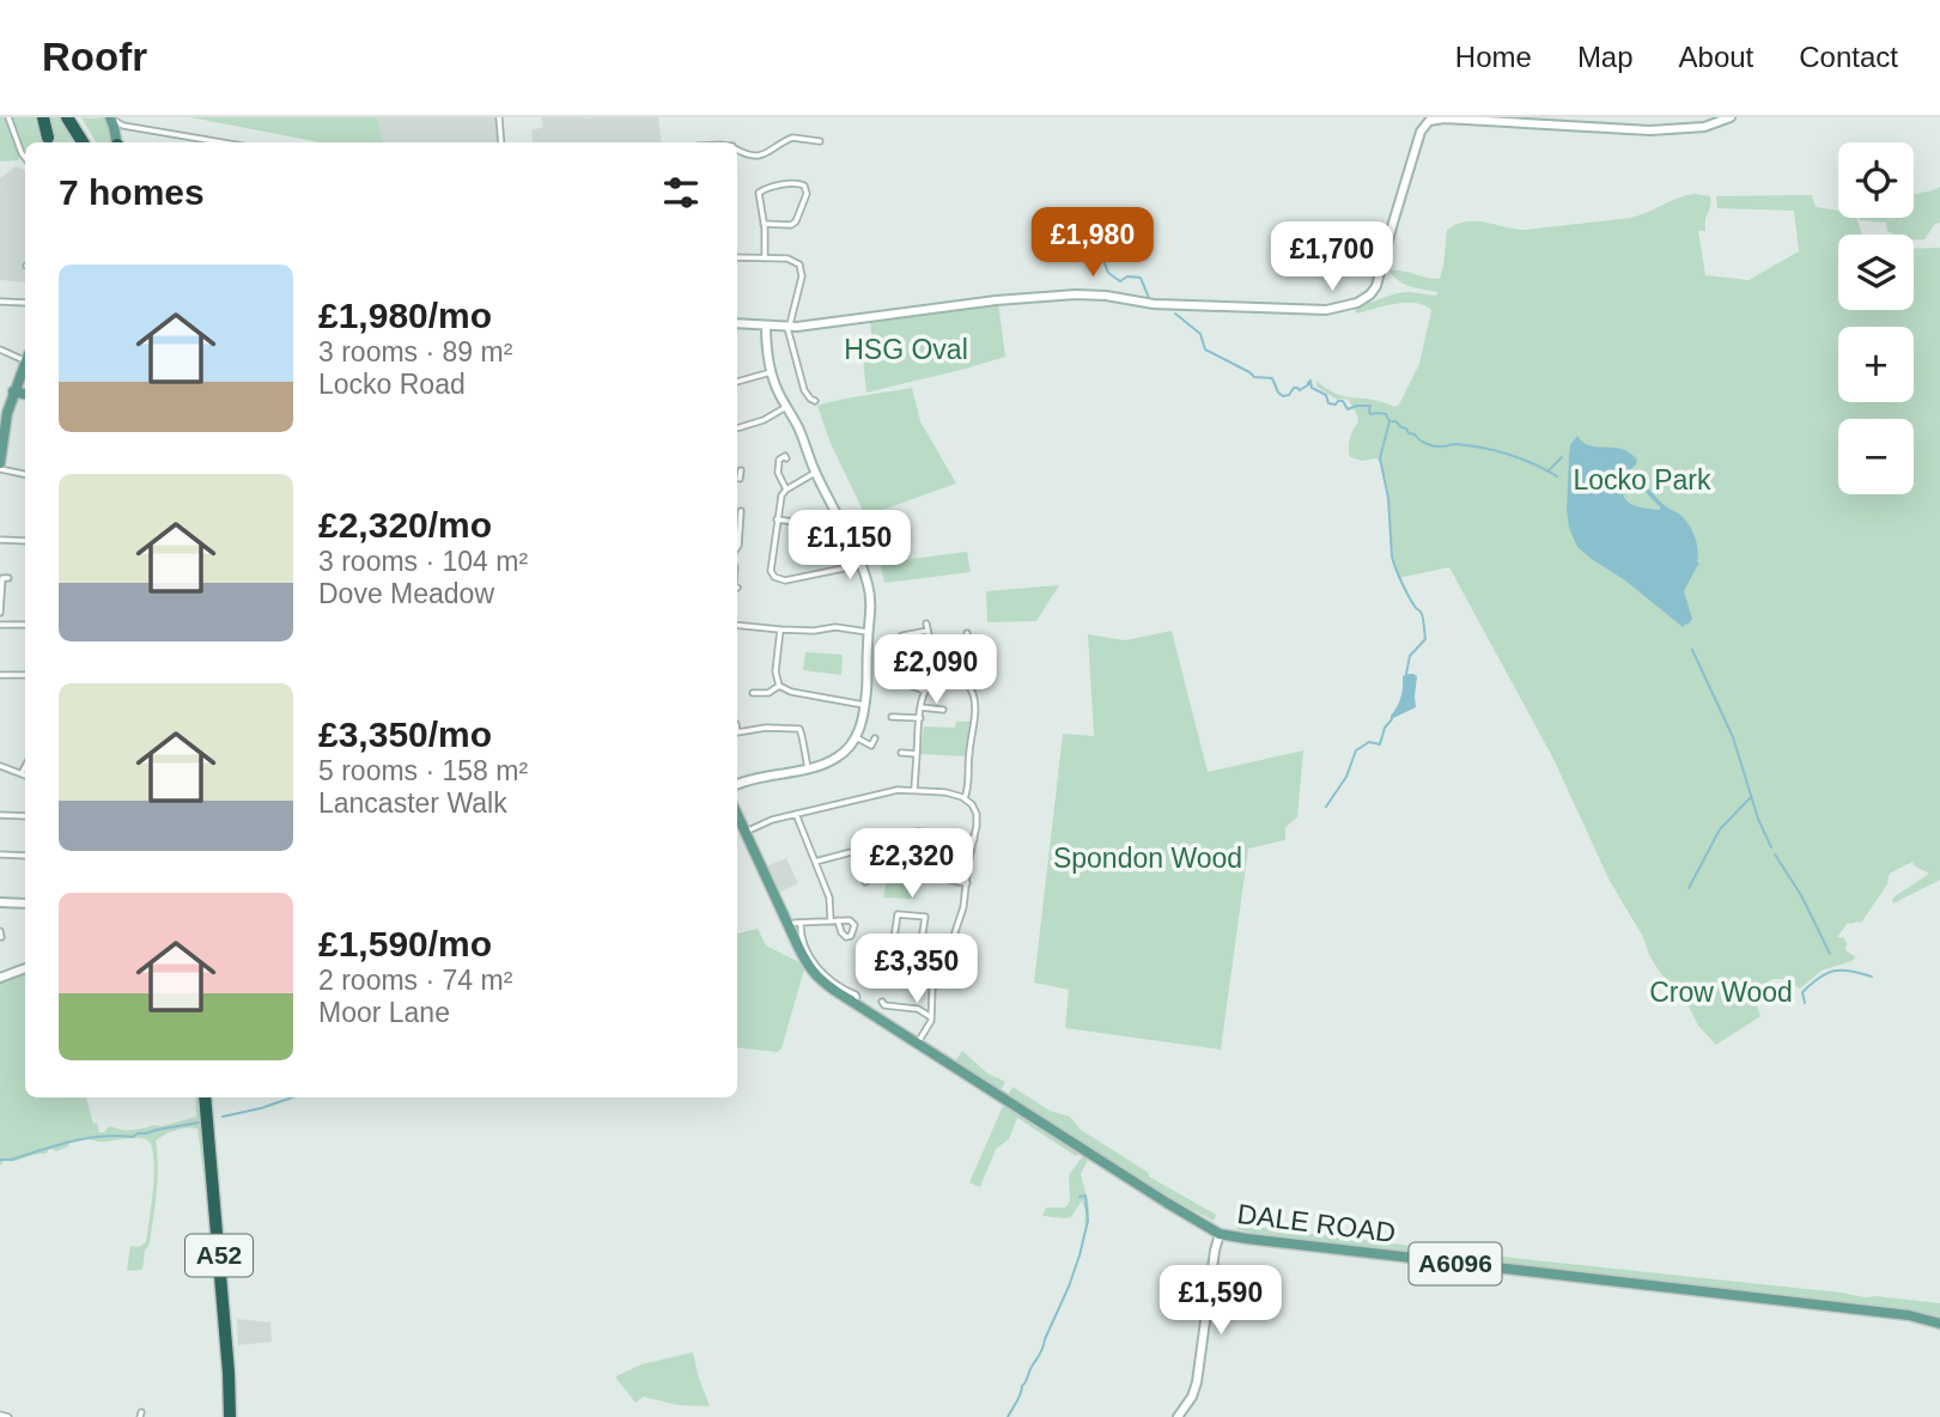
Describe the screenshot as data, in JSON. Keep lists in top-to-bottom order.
{
  "streets": {
    "highway": ["A52"],
    "main road": ["DALE ROAD", "A6096"]
  },
  "parks": [
    "HSG Oval",
    "Locko Park",
    "Spondon Wood",
    "Crow Wood"
  ],
  "page": {
    "header": "Roofr",
    "nav": [
      "Home",
      "Map",
      "About",
      "Contact"
    ],
    "map_buttons": ["+", "−"],
    "heading": "7 homes",
    "price": [
      "£1,980",
      "£1,700",
      "£1,150",
      "£2,090",
      "£2,320",
      "£3,350",
      "£1,590"
    ],
    "list": [
      {
        "name": "£1,980/mo",
        "note": "3 rooms · 89 m² · Locko Road"
      },
      {
        "name": "£2,320/mo",
        "note": "3 rooms · 104 m² · Dove Meadow"
      },
      {
        "name": "£3,350/mo",
        "note": "5 rooms · 158 m² · Lancaster Walk"
      },
      {
        "name": "£1,590/mo",
        "note": "2 rooms · 74 m² · Moor Lane"
      }
    ]
  }
}
